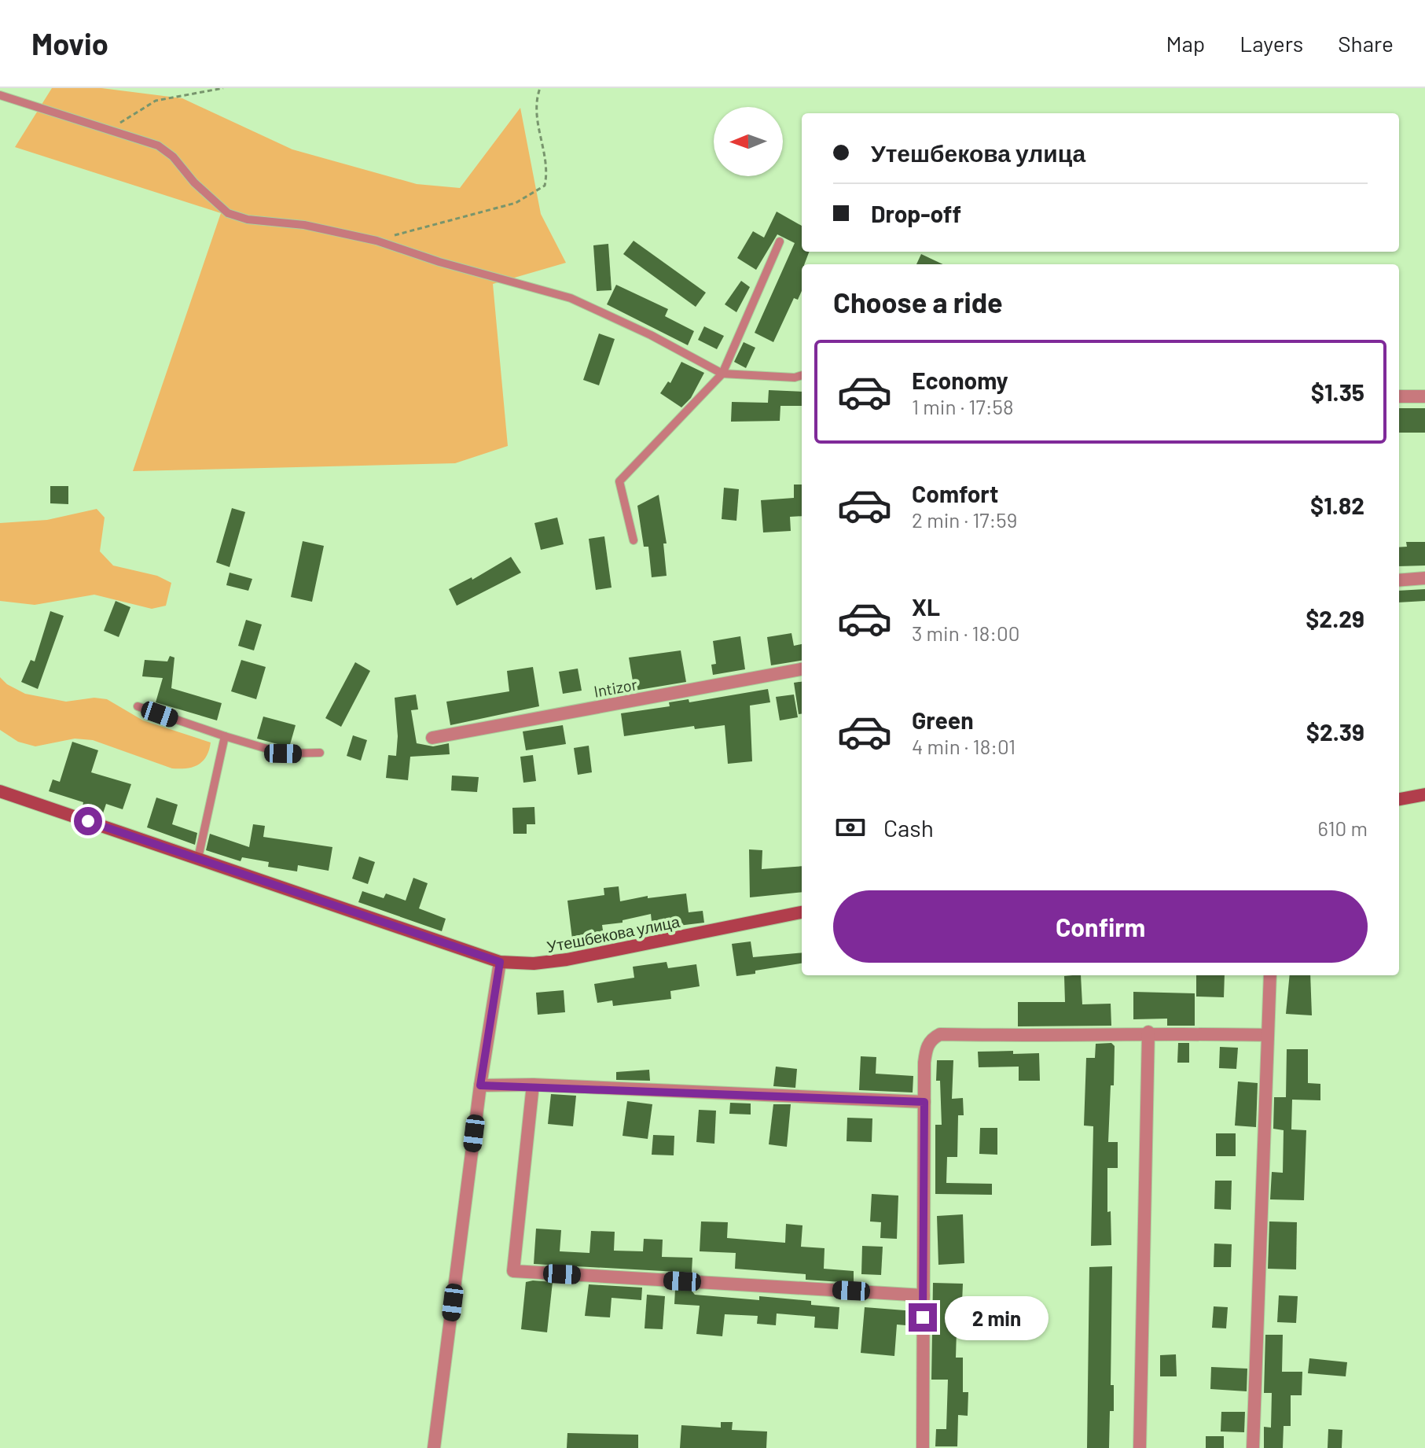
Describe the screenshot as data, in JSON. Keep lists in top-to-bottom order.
{
  "streets": {
    "main road": ["Утешбекова улица"],
    "street": ["Intizor"]
  },
  "north": "left",
  "page": {
    "header": "Movio",
    "nav": ["Map", "Layers", "Share"],
    "banner": ["Утешбекова улица", "Drop-off"],
    "heading": "Choose a ride",
    "list": [
      {
        "name": "Economy",
        "note": "1 min · 17:58",
        "value": "$1.35"
      },
      {
        "name": "Comfort",
        "note": "2 min · 17:59",
        "value": "$1.82"
      },
      {
        "name": "XL",
        "note": "3 min · 18:00",
        "value": "$2.29"
      },
      {
        "name": "Green",
        "note": "4 min · 18:01",
        "value": "$2.39"
      }
    ],
    "pay": ["Cash", "610 m"],
    "buttons": "Confirm",
    "bubble": "2 min"
  }
}
